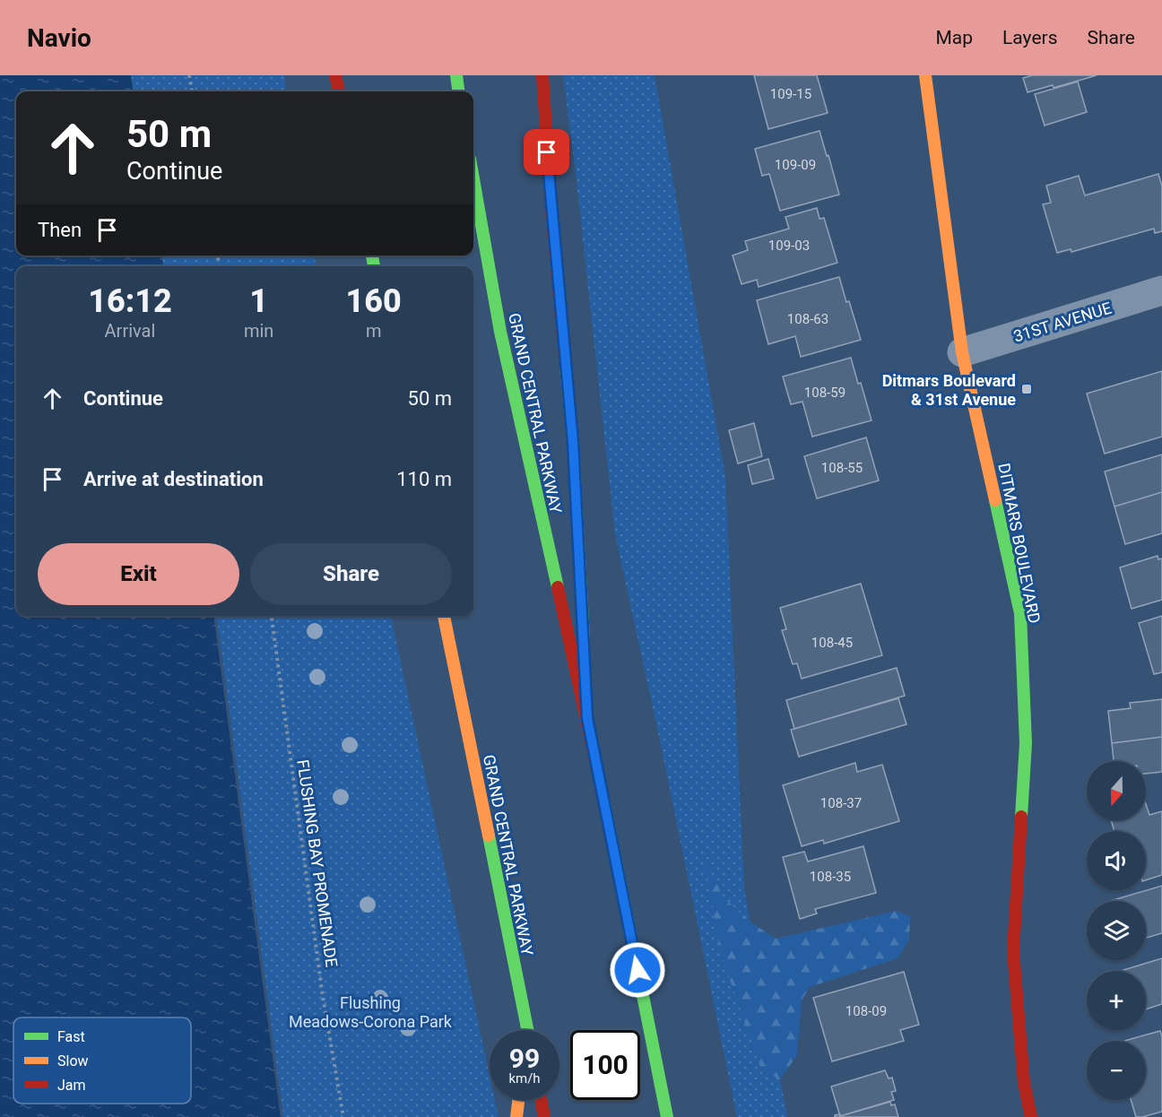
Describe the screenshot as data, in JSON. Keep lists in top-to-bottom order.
{
  "streets": {
    "main road": ["GRAND CENTRAL PARKWAY", "DITMARS BOULEVARD"],
    "street": ["31ST AVENUE"],
    "path": ["FLUSHING BAY PROMENADE"]
  },
  "crossings": [
    ["31ST AVENUE", "DITMARS BOULEVARD"]
  ],
  "parks": ["Flushing Meadows-Corona Park"],
  "places": {
    "transit": ["Ditmars Boulevard & 31st Avenue"]
  },
  "house_numbers": [
    "109-15",
    "109-09",
    "109-03",
    "108-63",
    "108-59",
    "108-55",
    "108-45",
    "108-37",
    "108-35",
    "108-09"
  ],
  "legend": ["Fast", "Slow", "Jam"],
  "north": "bottom",
  "page": {
    "header": "Navio",
    "nav": ["Map", "Layers", "Share"],
    "turn": ["50 m", "Continue"],
    "then": "Then",
    "eta": [
      "16:12",
      "Arrival",
      "1",
      "min",
      "160",
      "m"
    ],
    "list": [
      {
        "name": "Continue",
        "value": "50 m"
      },
      {
        "name": "Arrive at destination",
        "value": "110 m"
      }
    ],
    "buttons": ["Exit", "Share"],
    "map_buttons": ["+", "−"],
    "speed": "99 km/h",
    "limit": "100"
  }
}
